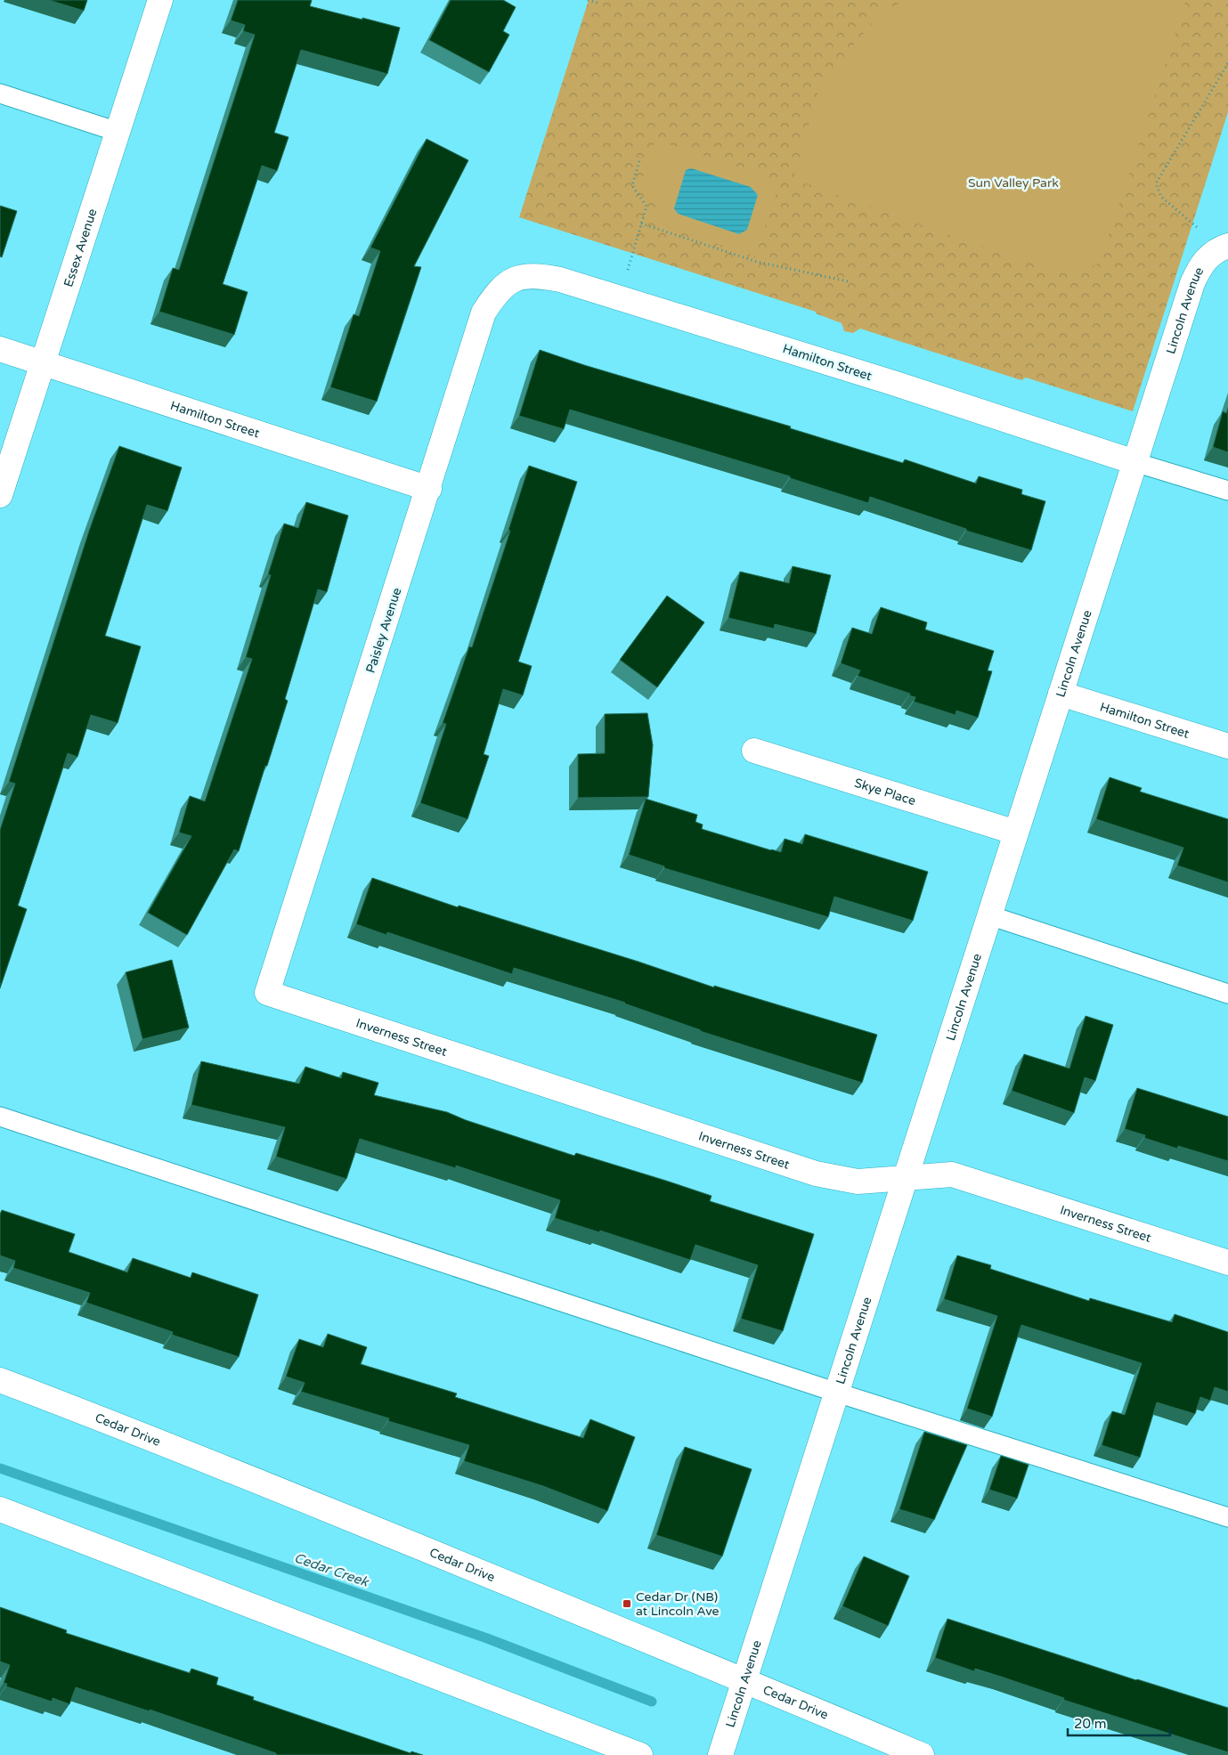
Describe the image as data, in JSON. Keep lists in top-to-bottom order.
{
  "streets": {
    "street": [
      "Essex Avenue",
      "Lincoln Avenue",
      "Hamilton Street",
      "Paisley Avenue",
      "Skye Place",
      "Inverness Street",
      "Cedar Drive"
    ]
  },
  "crossings": [
    ["Essex Avenue", "Hamilton Street"],
    ["Lincoln Avenue", "Hamilton Street"],
    ["Lincoln Avenue", "Skye Place"],
    ["Lincoln Avenue", "Inverness Street"],
    ["Lincoln Avenue", "Cedar Drive"],
    ["Hamilton Street", "Paisley Avenue"],
    ["Paisley Avenue", "Inverness Street"]
  ],
  "water": ["Cedar Creek"],
  "parks": ["Sun Valley Park"],
  "places": {
    "transit": ["Cedar Dr (NB) at Lincoln Ave"]
  },
  "scale_bar": "20 m"
}
